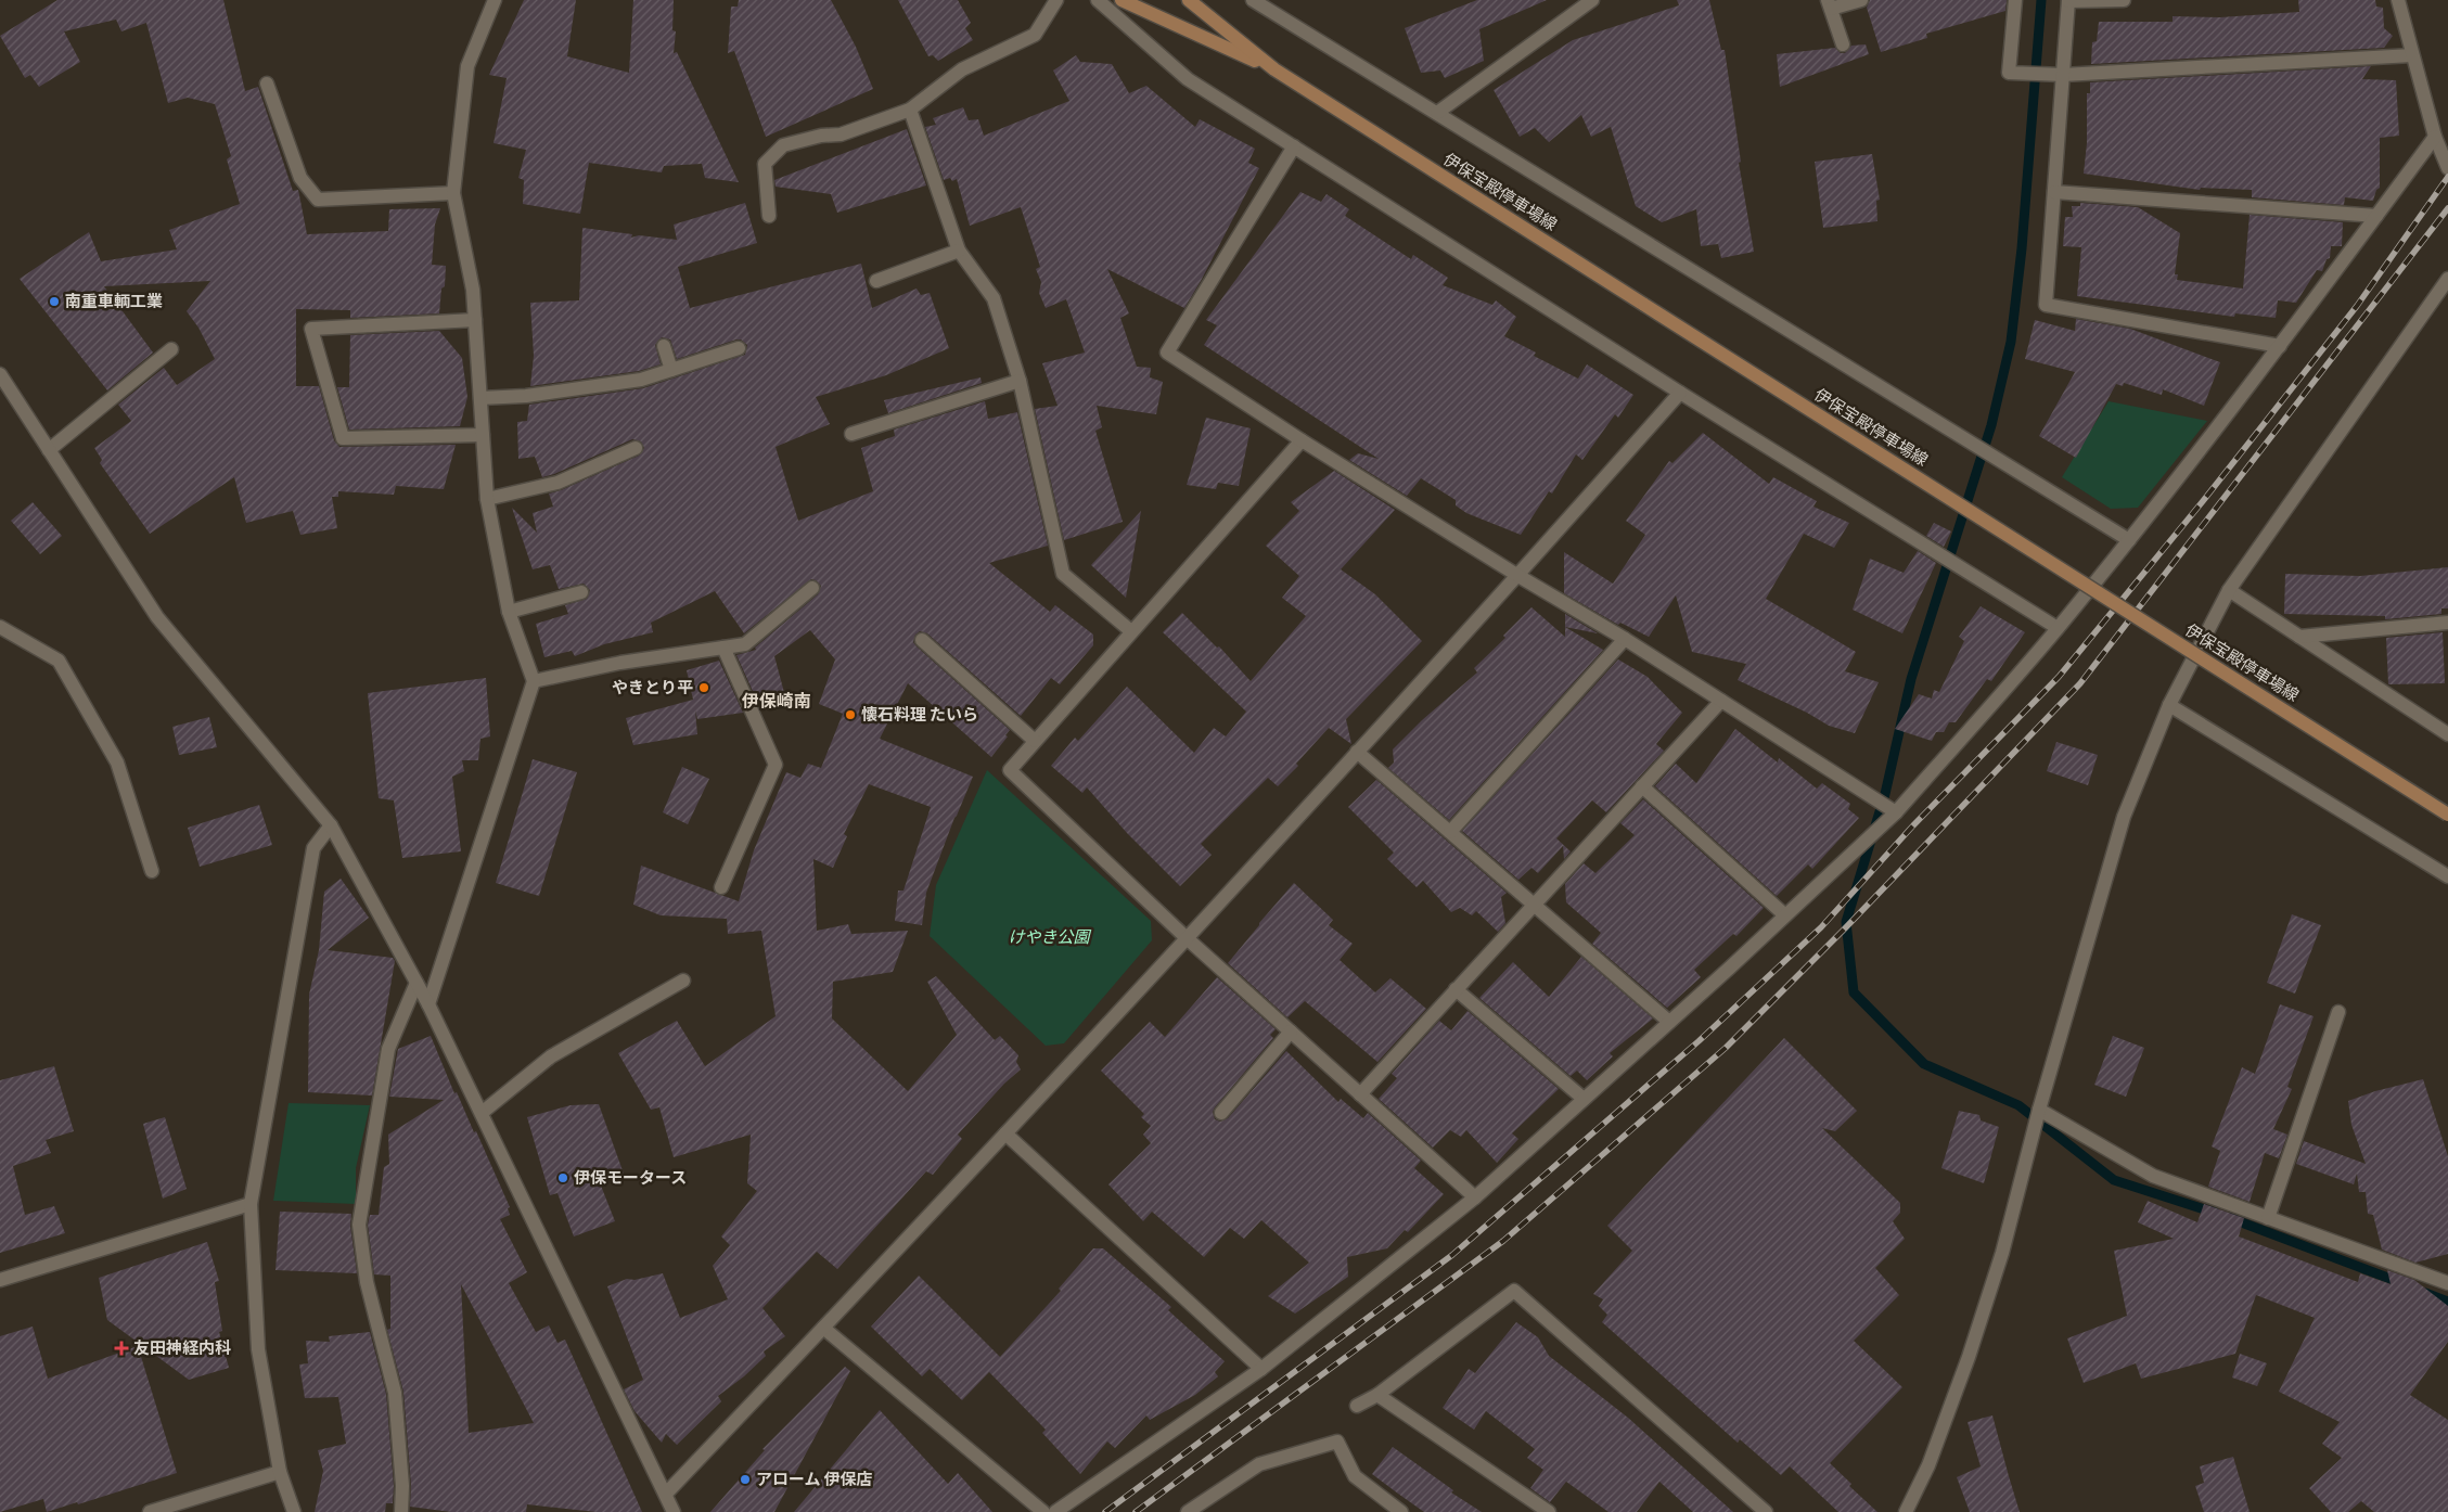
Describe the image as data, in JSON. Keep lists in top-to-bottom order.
{
  "streets": {
    "main road": ["伊保宝殿停車場線"]
  },
  "districts": ["伊保崎南"],
  "parks": ["けやき公園"],
  "places": {
    "other": [
      "南重車輌工業",
      "やきとり平",
      "懐石料理 たいら",
      "伊保モータース",
      "アローム 伊保店"
    ],
    "health": ["友田神経内科"]
  }
}
